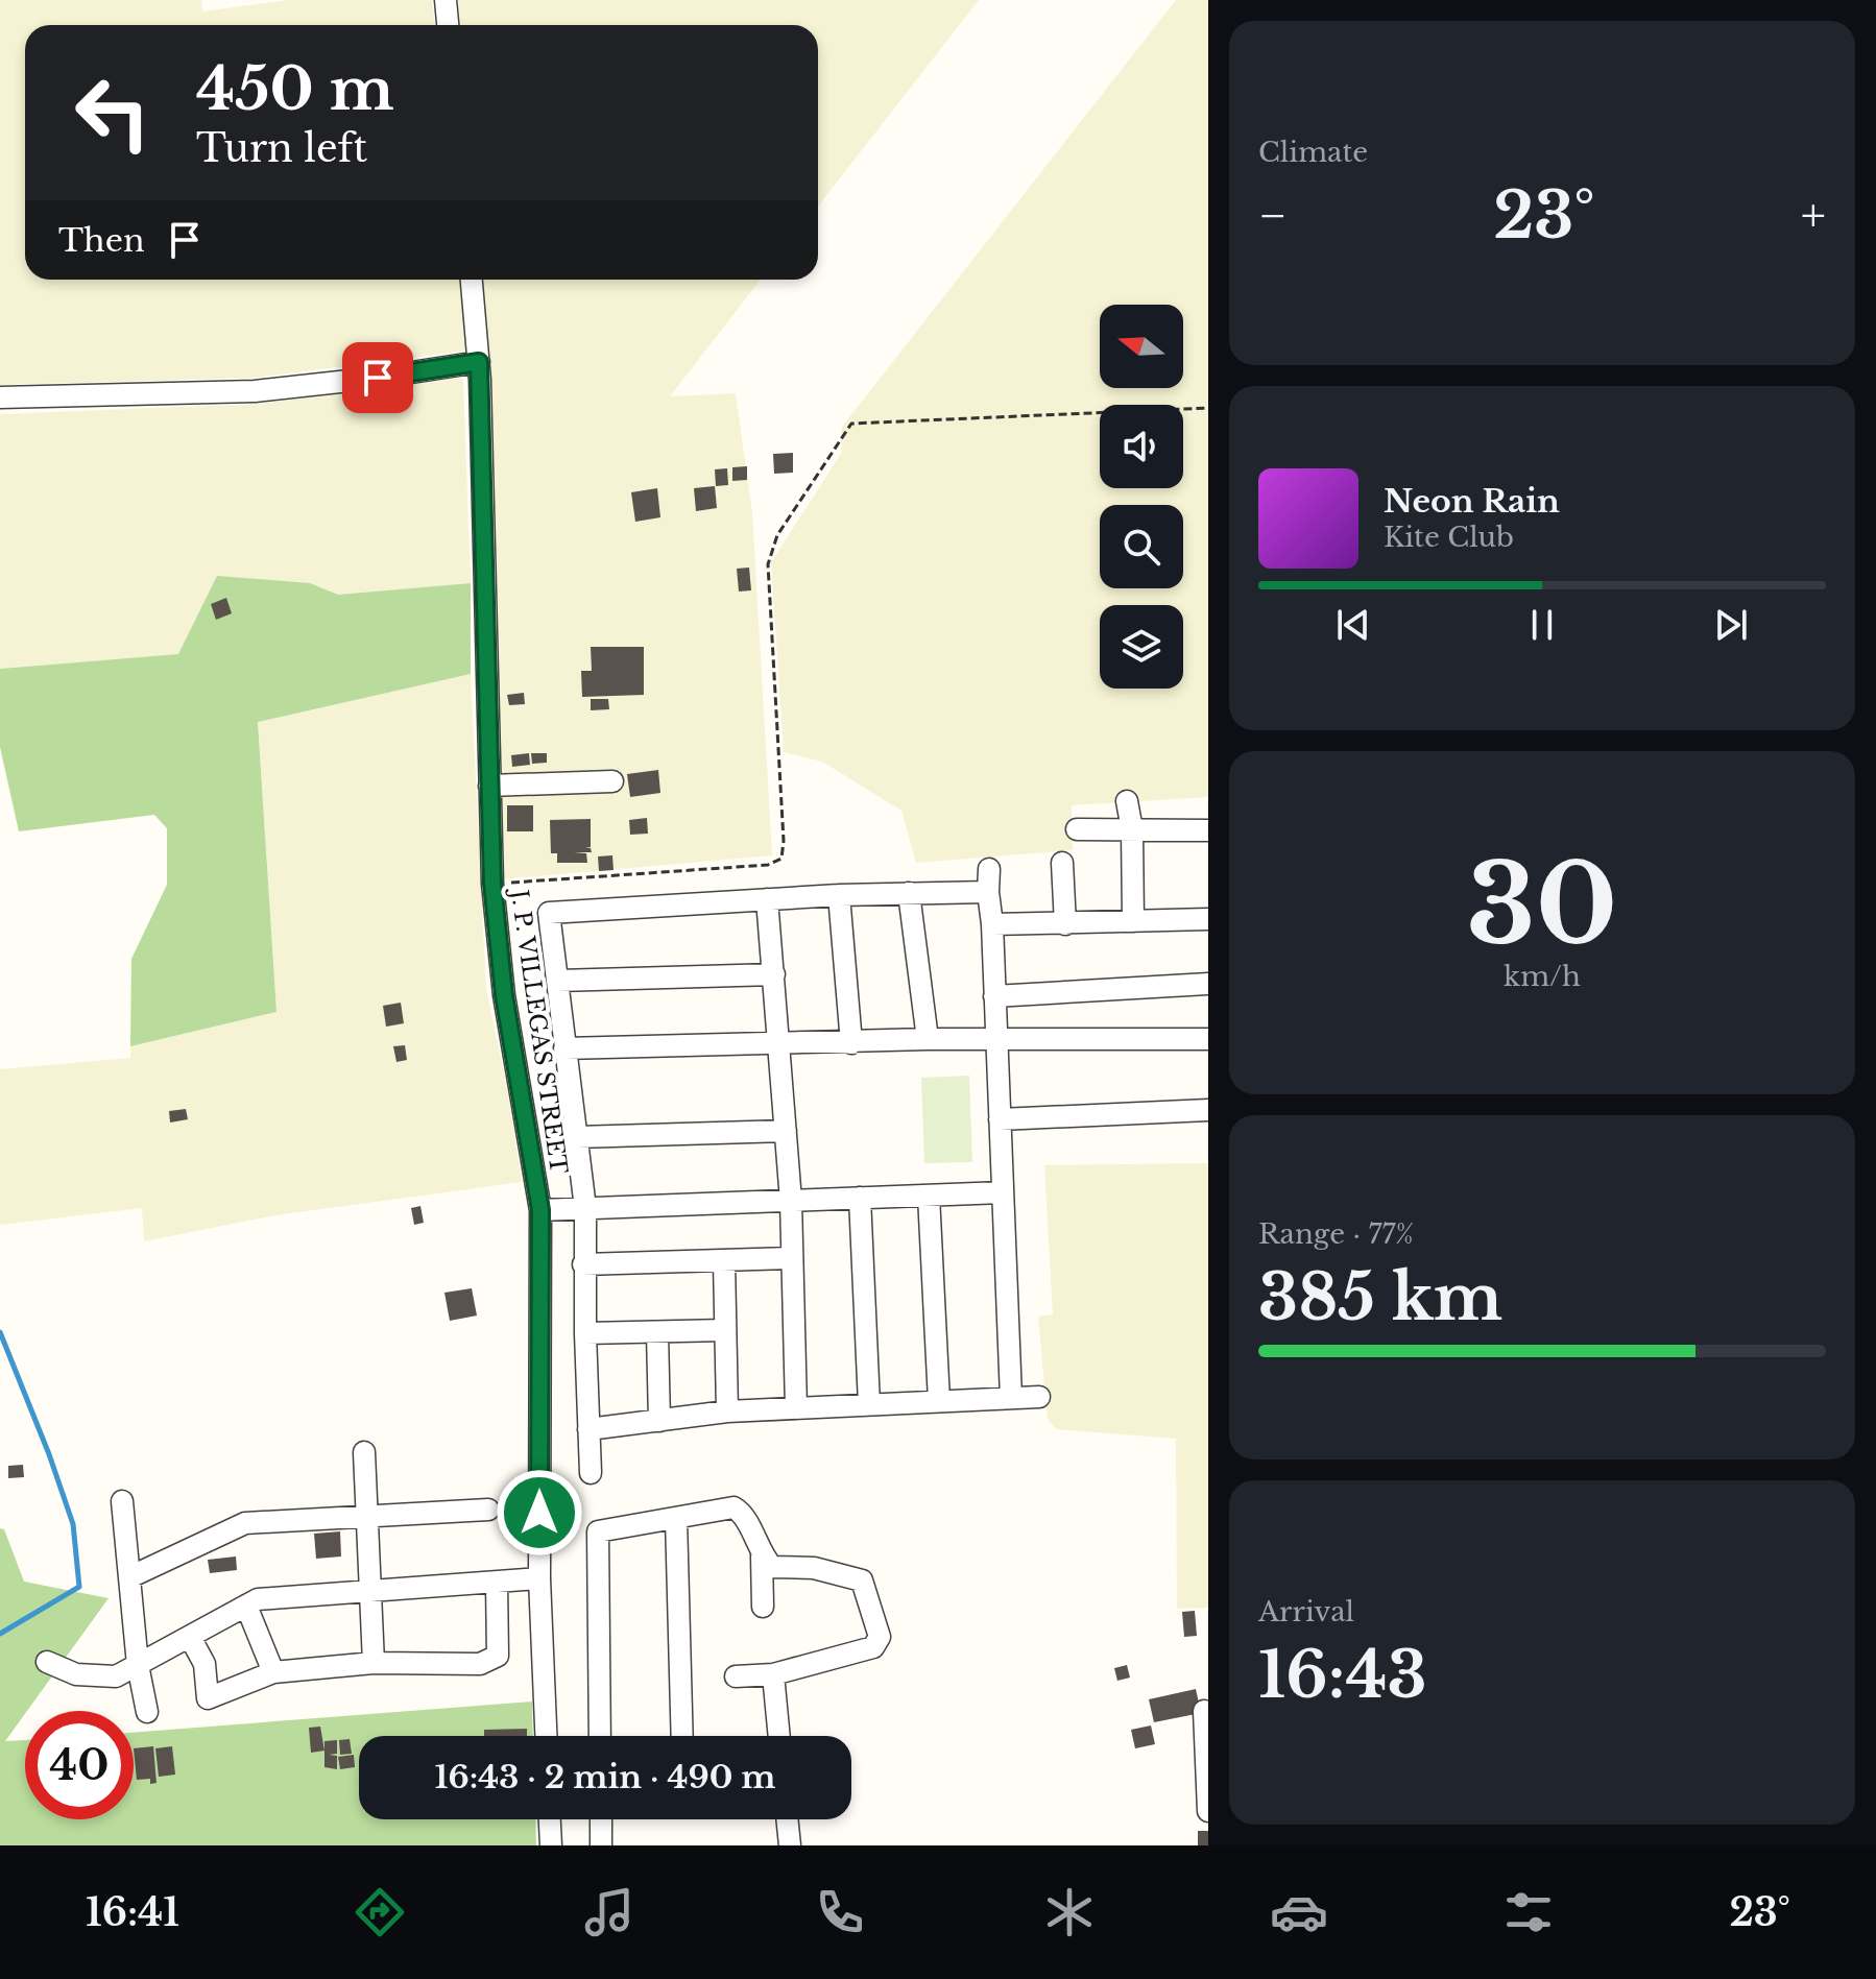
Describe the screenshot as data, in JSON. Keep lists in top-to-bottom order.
{
  "streets": {
    "street": ["J. P. VILLEGAS STREET"]
  },
  "north": "left",
  "page": {
    "tile": [
      "Climate",
      ["30", "km/h"],
      ["Range · 77%", "385 km"],
      ["Arrival", "16:43"]
    ],
    "turn": ["450 m", "Turn left"],
    "heat": ["−", "23°", "+"],
    "then": "Then",
    "song": ["Neon Rain", "Kite Club"],
    "limit": "40",
    "trip": "16:43 · 2 min · 490 m",
    "tabs": ["16:41", "23°"]
  }
}
